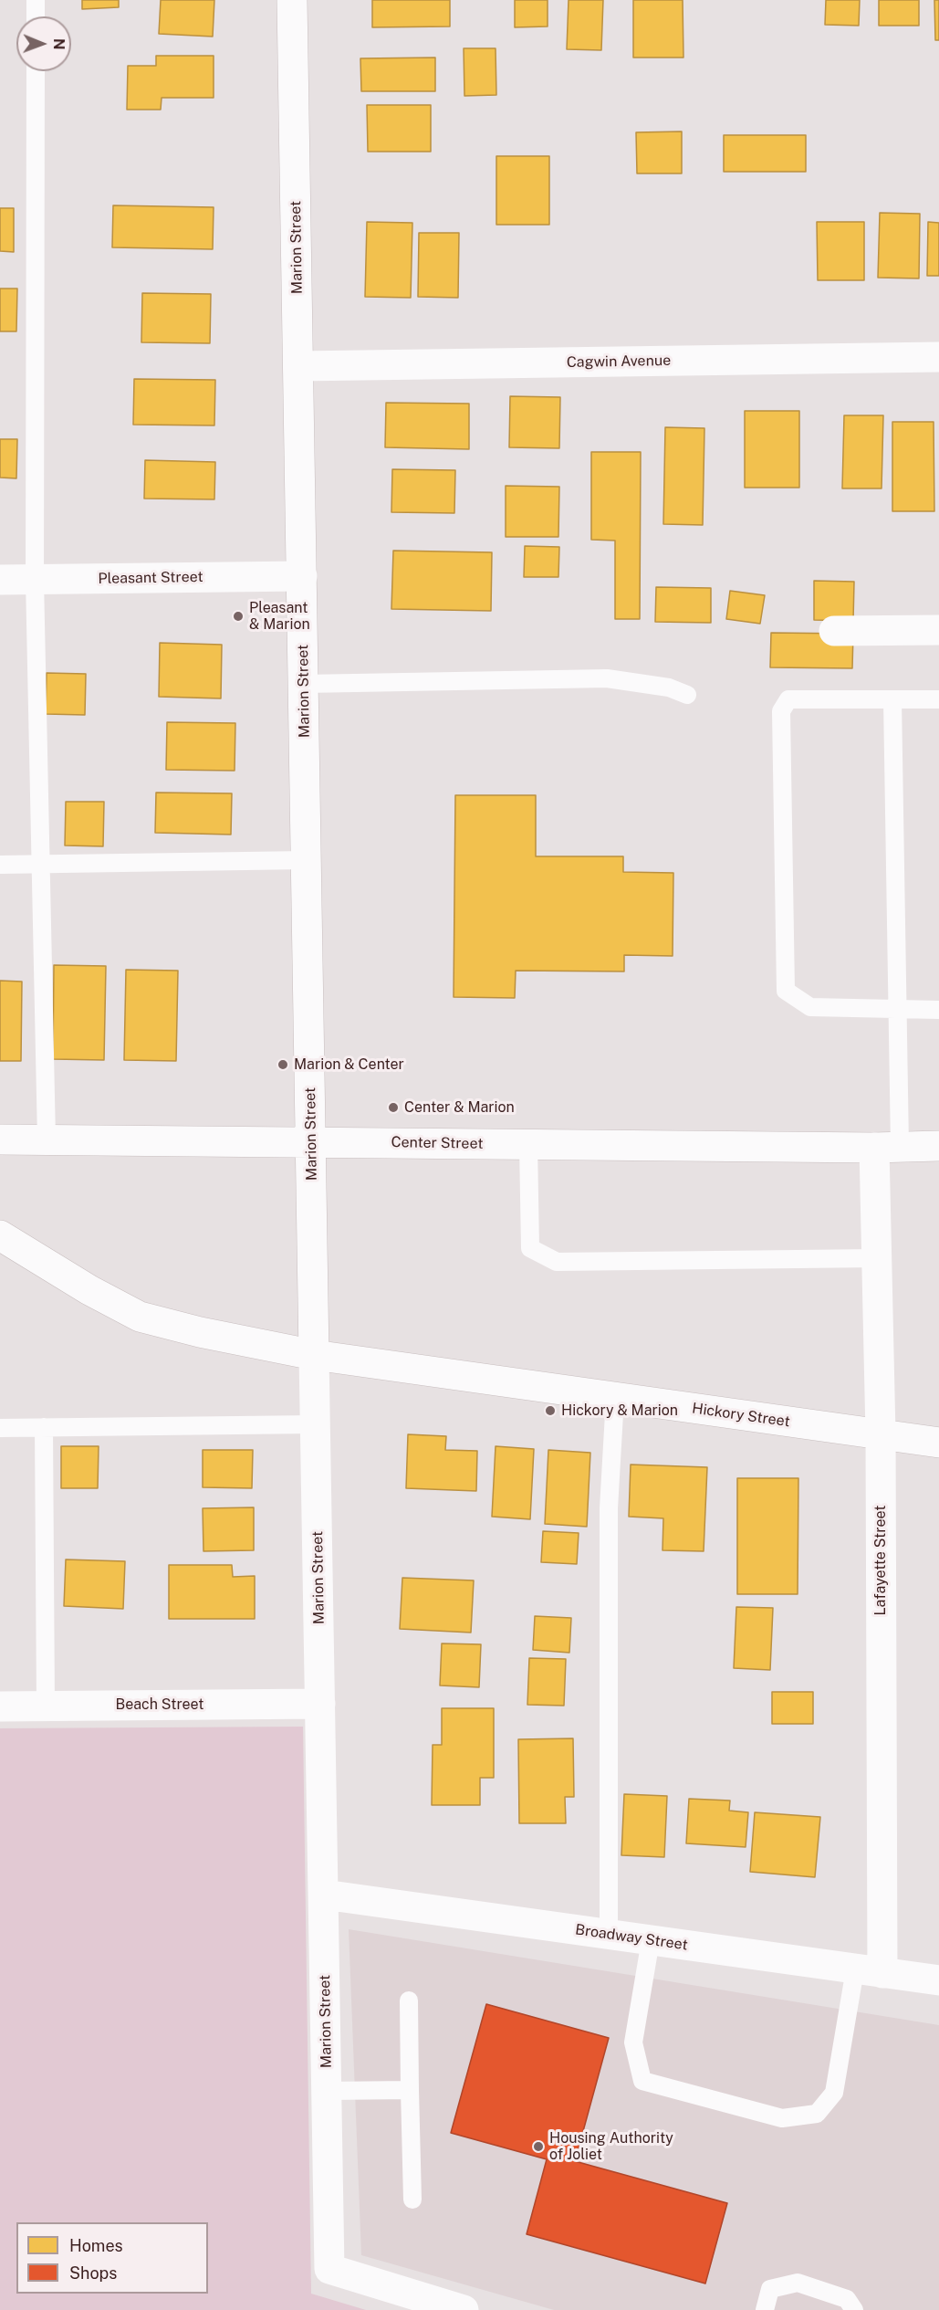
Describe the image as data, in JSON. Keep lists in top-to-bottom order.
{
  "streets": {
    "street": [
      "Marion Street",
      "Cagwin Avenue",
      "Pleasant Street",
      "Center Street",
      "Hickory Street",
      "Lafayette Street",
      "Beach Street",
      "Broadway Street"
    ]
  },
  "crossings": [
    ["Marion Street", "Cagwin Avenue"],
    ["Marion Street", "Pleasant Street"],
    ["Marion Street", "Center Street"],
    ["Marion Street", "Hickory Street"],
    ["Marion Street", "Beach Street"],
    ["Marion Street", "Broadway Street"],
    ["Center Street", "Lafayette Street"],
    ["Hickory Street", "Lafayette Street"],
    ["Lafayette Street", "Broadway Street"]
  ],
  "places": [
    "Pleasant & Marion",
    "Marion & Center",
    "Center & Marion",
    "Hickory & Marion",
    "Housing Authority of Joliet"
  ],
  "legend": ["Homes", "Shops"],
  "north": "right"
}
